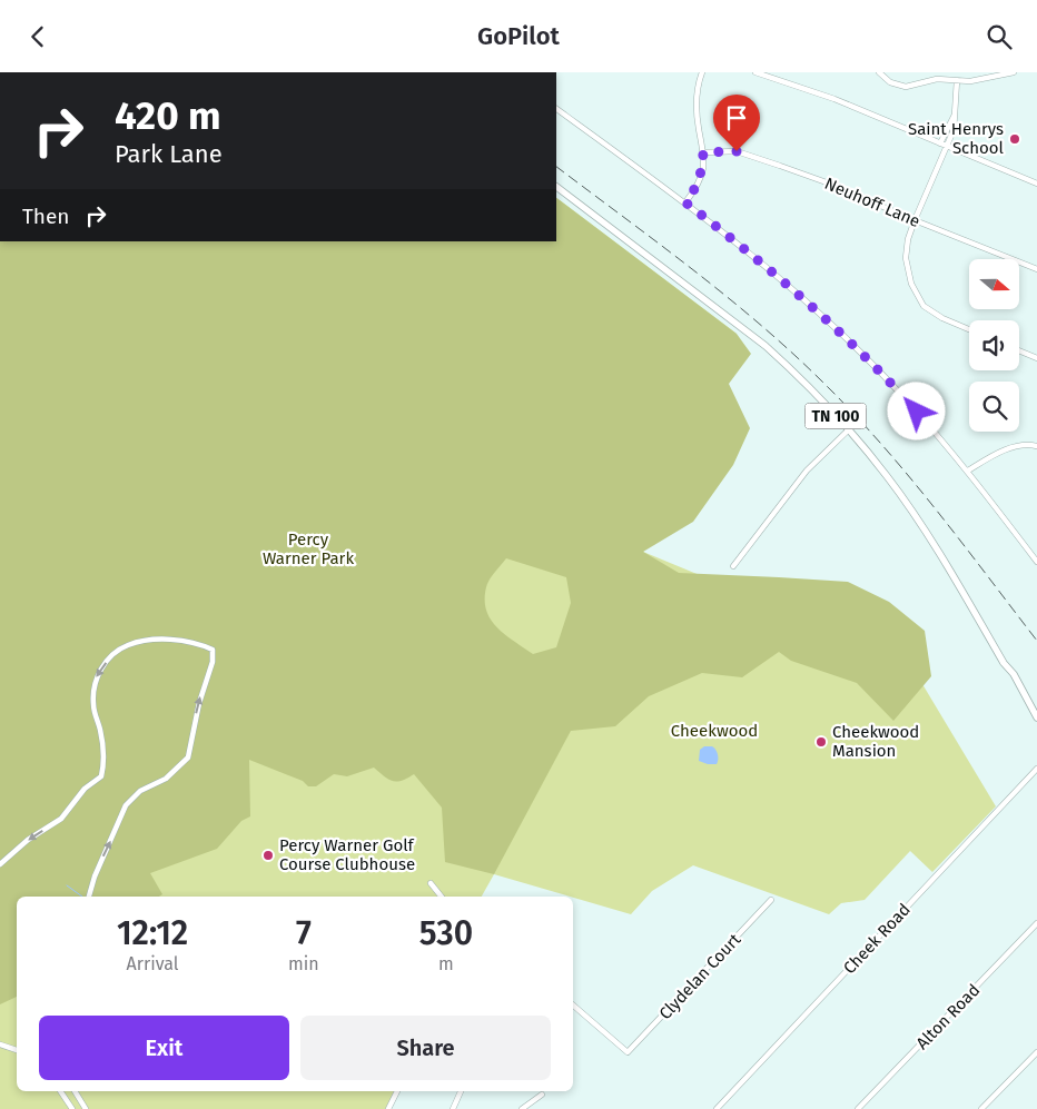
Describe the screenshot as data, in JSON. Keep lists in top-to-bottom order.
{
  "streets": {
    "main road": ["TN 100"],
    "street": [
      "Neuhoff Lane",
      "Cheek Road",
      "Clydelan Court",
      "Alton Road"
    ]
  },
  "parks": ["Percy Warner Park", "Cheekwood"],
  "places": ["Saint Henrys School", "Cheekwood Mansion", "Percy Warner Golf Course Clubhouse"],
  "north": "right",
  "page": {
    "header": "GoPilot",
    "turn": ["420 m", "Park Lane"],
    "then": "Then",
    "eta": [
      "12:12",
      "Arrival",
      "7",
      "min",
      "530",
      "m"
    ],
    "buttons": ["Exit", "Share"]
  }
}
